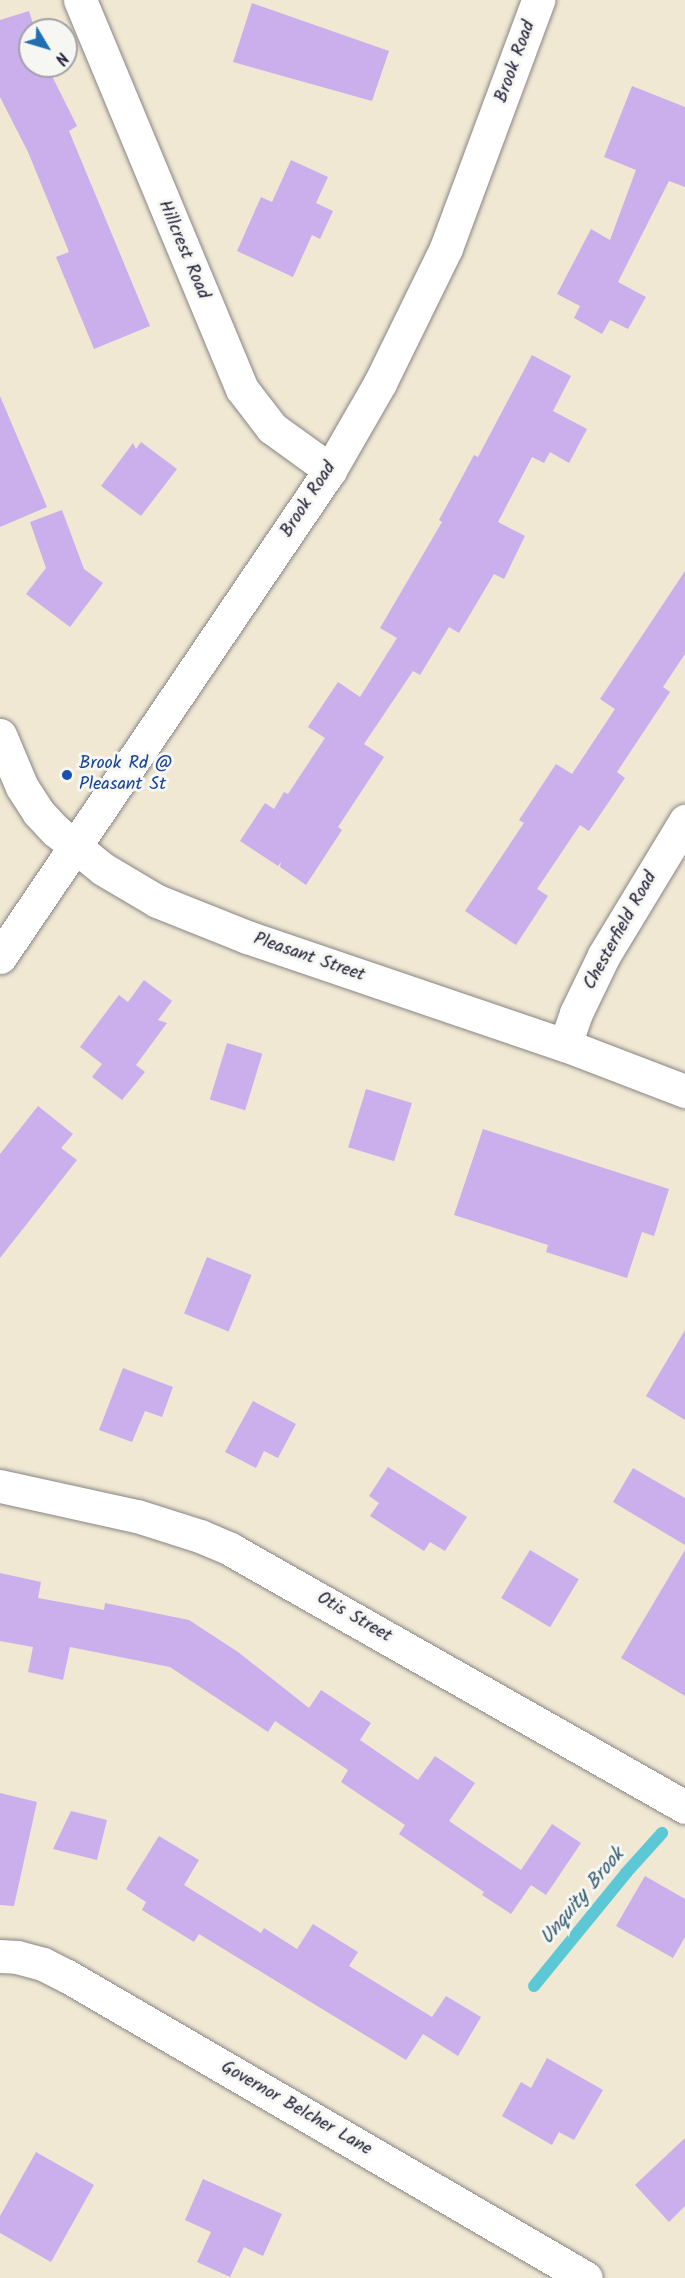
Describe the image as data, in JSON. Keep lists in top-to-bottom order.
{
  "streets": {
    "street": [
      "Brook Road",
      "Hillcrest Road",
      "Chesterfield Road",
      "Pleasant Street",
      "Otis Street",
      "Governor Belcher Lane"
    ]
  },
  "crossings": [
    ["Brook Road", "Hillcrest Road"],
    ["Brook Road", "Pleasant Street"],
    ["Chesterfield Road", "Pleasant Street"]
  ],
  "water": ["Unquity Brook"],
  "places": ["Brook Rd @ Pleasant St"],
  "north": "bottom right"
}
